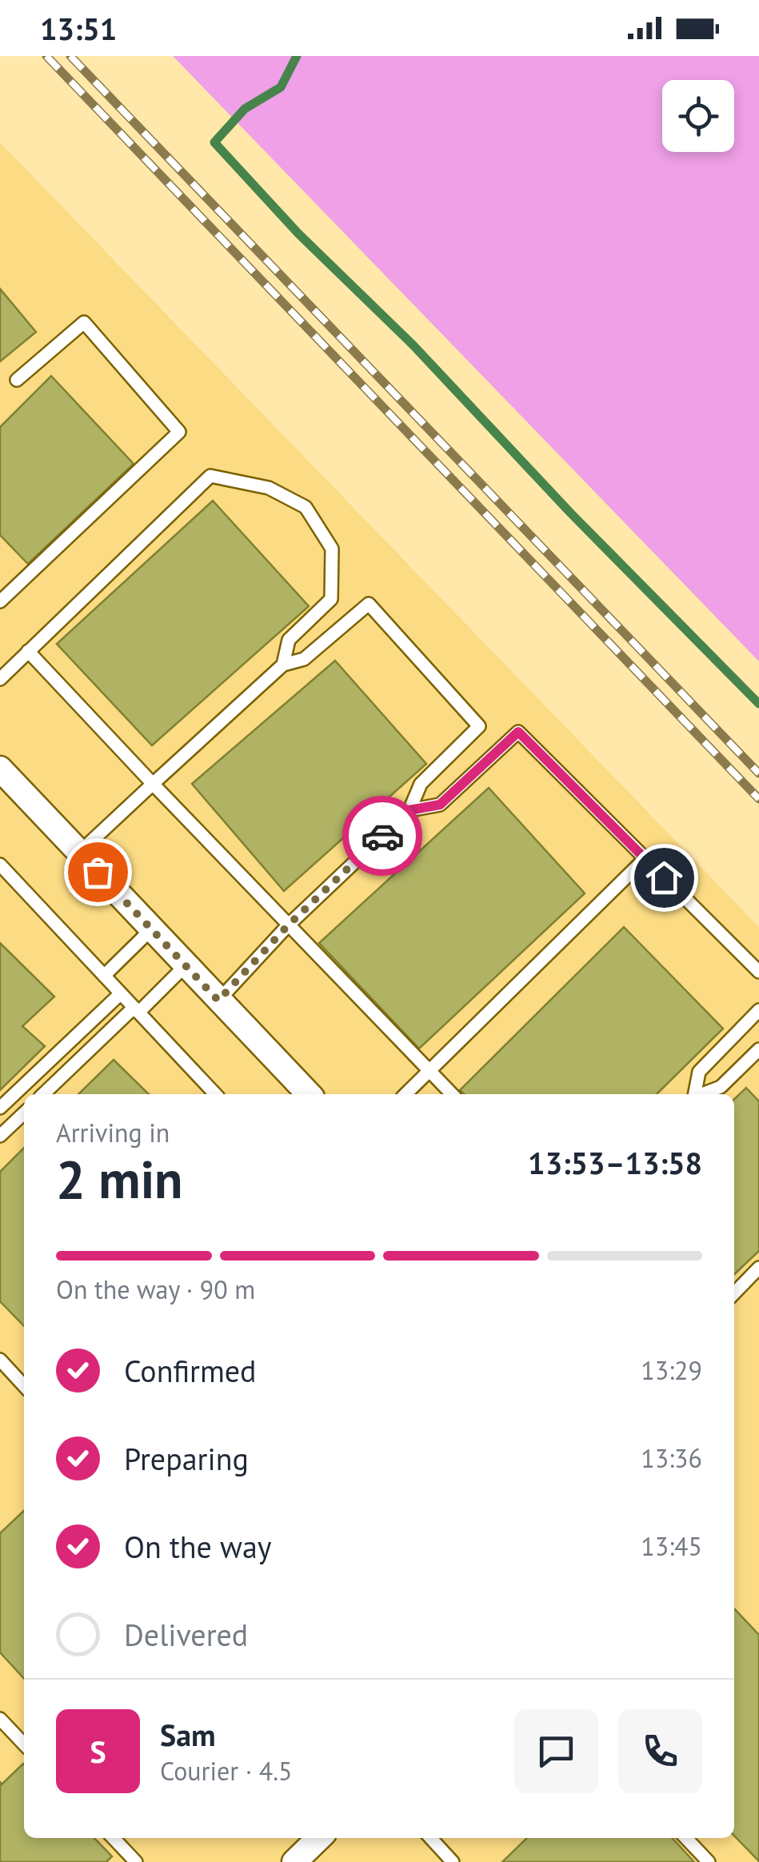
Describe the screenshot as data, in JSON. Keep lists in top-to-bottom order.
{
  "page": {
    "status": "13:51",
    "heading": ["2 min", "Arriving in", "13:53–13:58"],
    "panel": ["Sam", "Courier · 4.5"],
    "bar": "On the way · 90 m",
    "list": [
      ["Confirmed", "13:29"],
      ["Preparing", "13:36"],
      ["On the way", "13:45"],
      "Delivered"
    ],
    "round": "S"
  }
}
